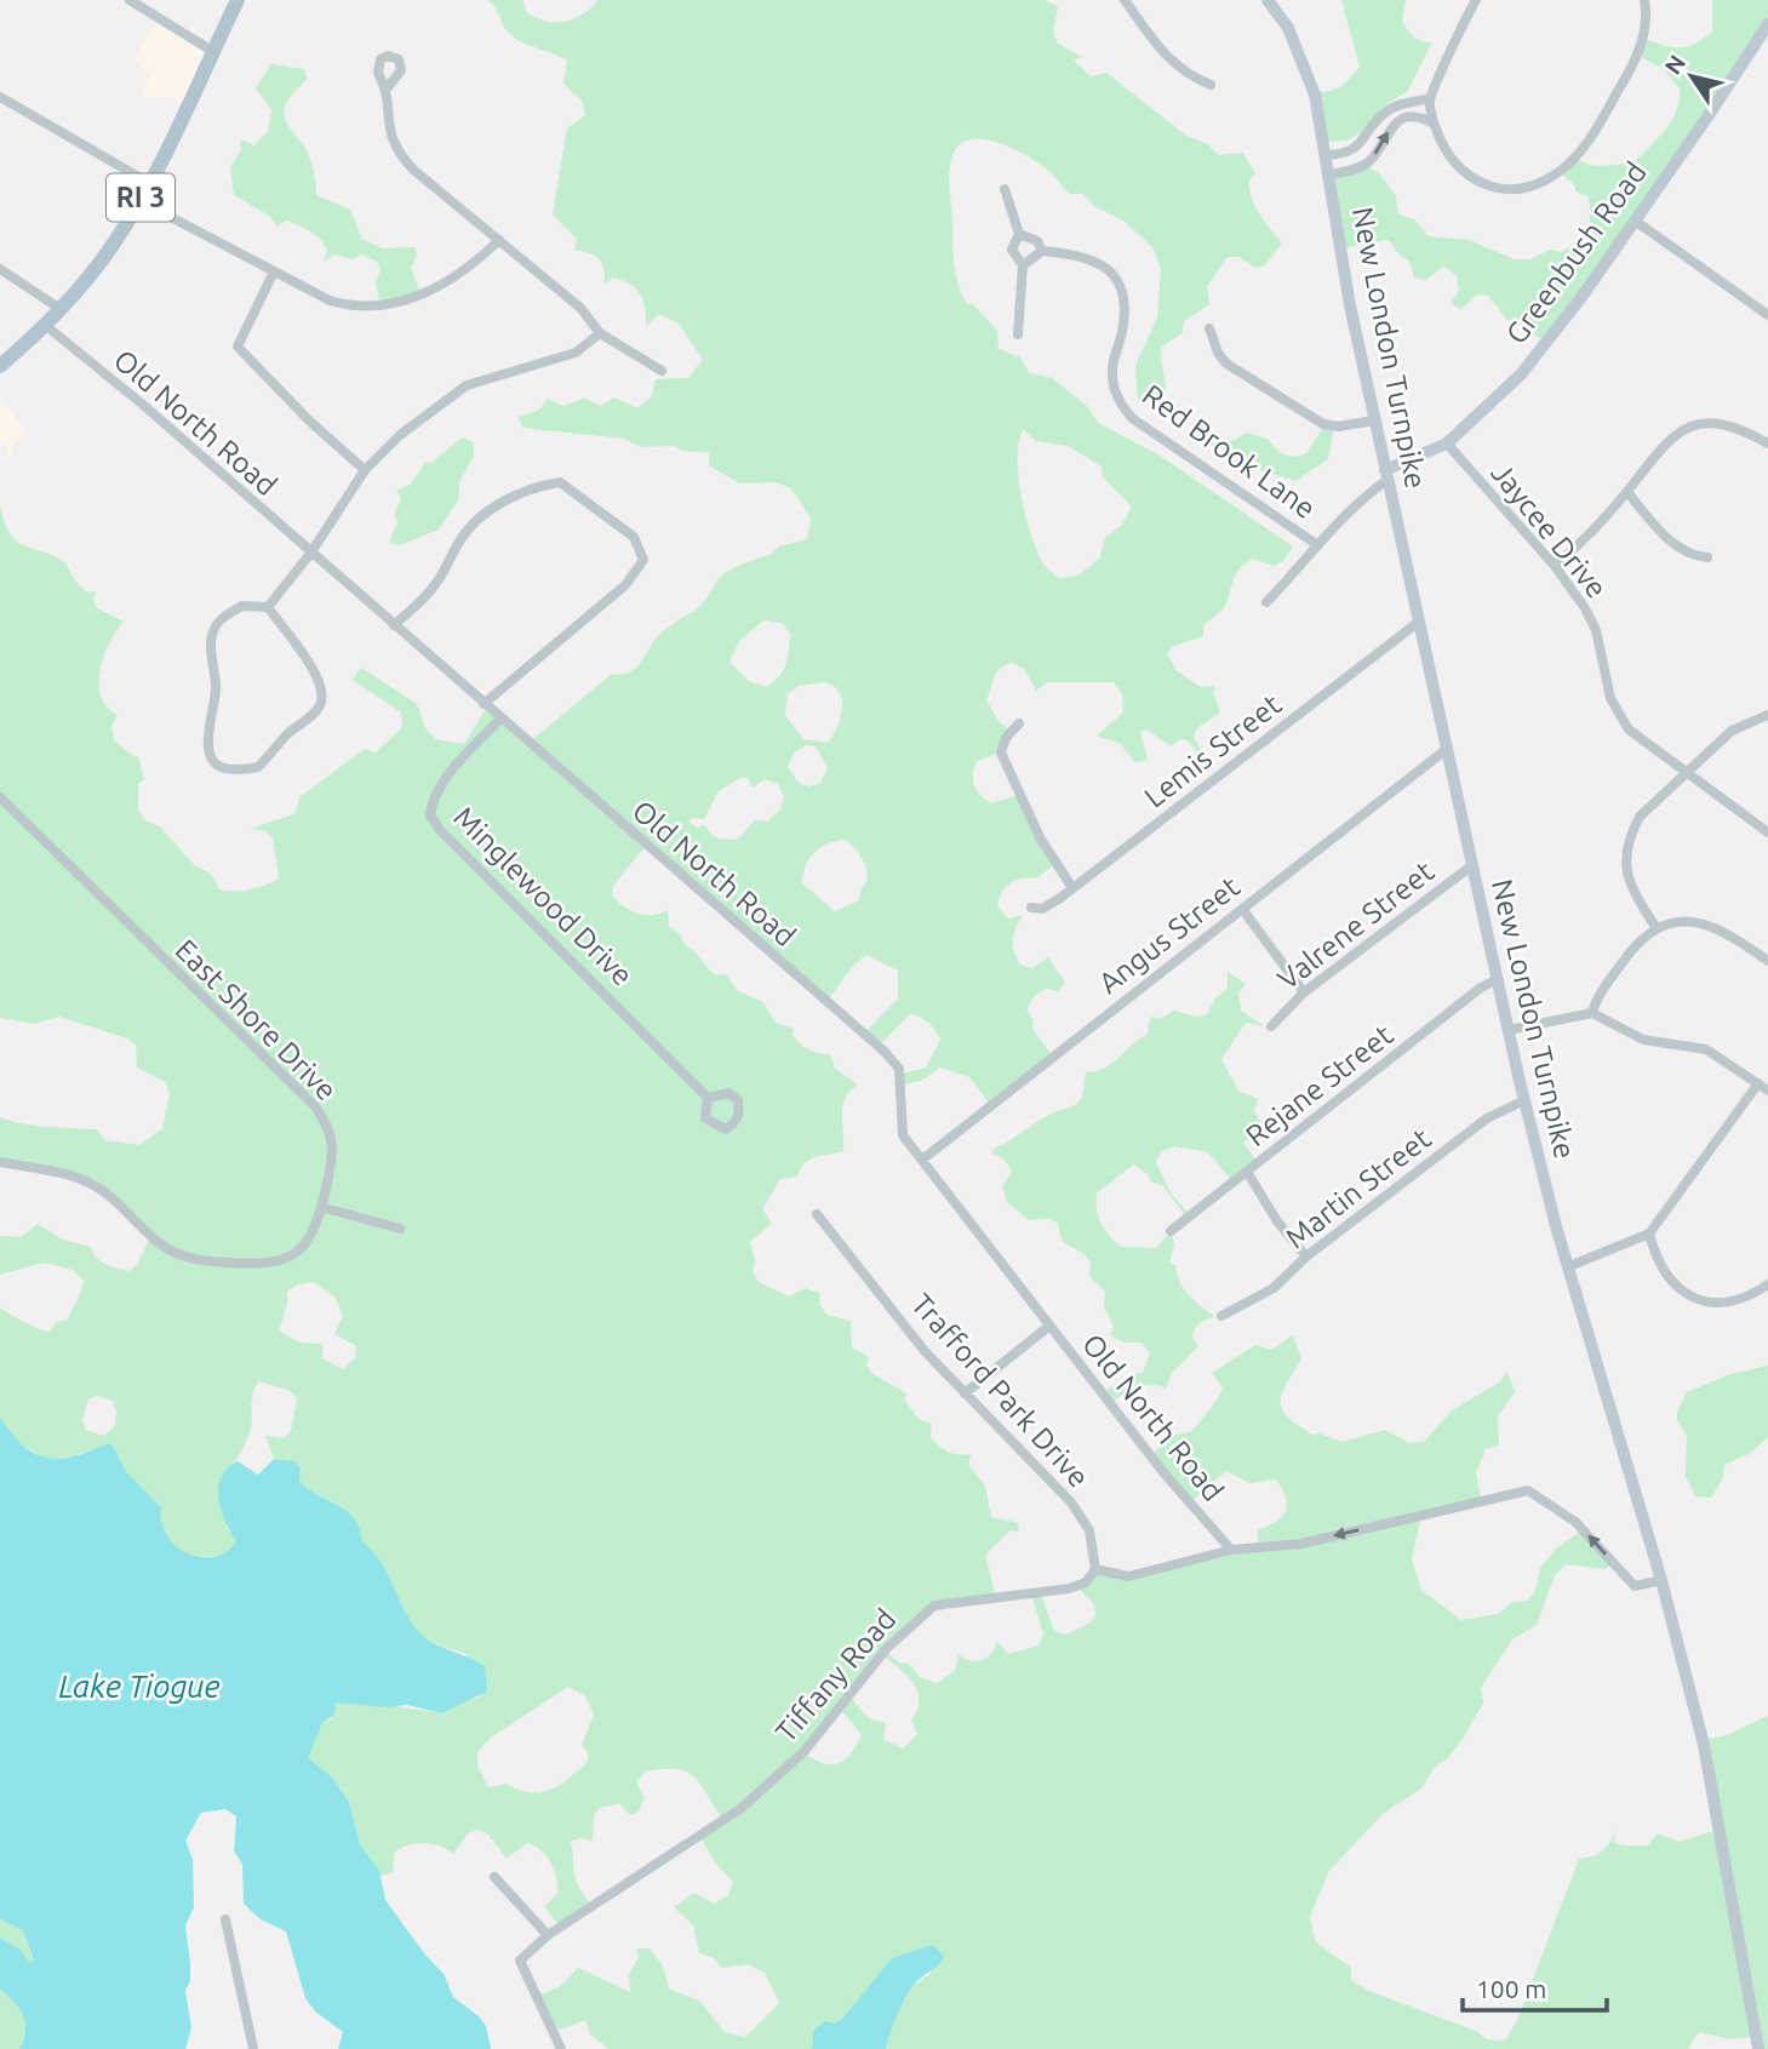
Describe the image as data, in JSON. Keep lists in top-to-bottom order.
{
  "streets": {
    "main road": ["RI 3", "Greenbush Road", "New London Turnpike"],
    "street": [
      "Old North Road",
      "Red Brook Lane",
      "Jaycee Drive",
      "Lemis Street",
      "Minglewood Drive",
      "Valrene Street",
      "Angus Street",
      "East Shore Drive",
      "Rejane Street",
      "Martin Street",
      "Trafford Park Drive",
      "Tiffany Road"
    ]
  },
  "crossings": [
    ["RI 3", "Old North Road"],
    ["Greenbush Road", "New London Turnpike"],
    ["Greenbush Road", "Jaycee Drive"],
    ["New London Turnpike", "Lemis Street"],
    ["New London Turnpike", "Valrene Street"],
    ["New London Turnpike", "Angus Street"],
    ["New London Turnpike", "Rejane Street"],
    ["New London Turnpike", "Martin Street"],
    ["Old North Road", "Minglewood Drive"],
    ["Old North Road", "Angus Street"],
    ["Trafford Park Drive", "Tiffany Road"]
  ],
  "water": ["Lake Tiogue"],
  "scale_bar": "100 m",
  "north": "top left"
}
